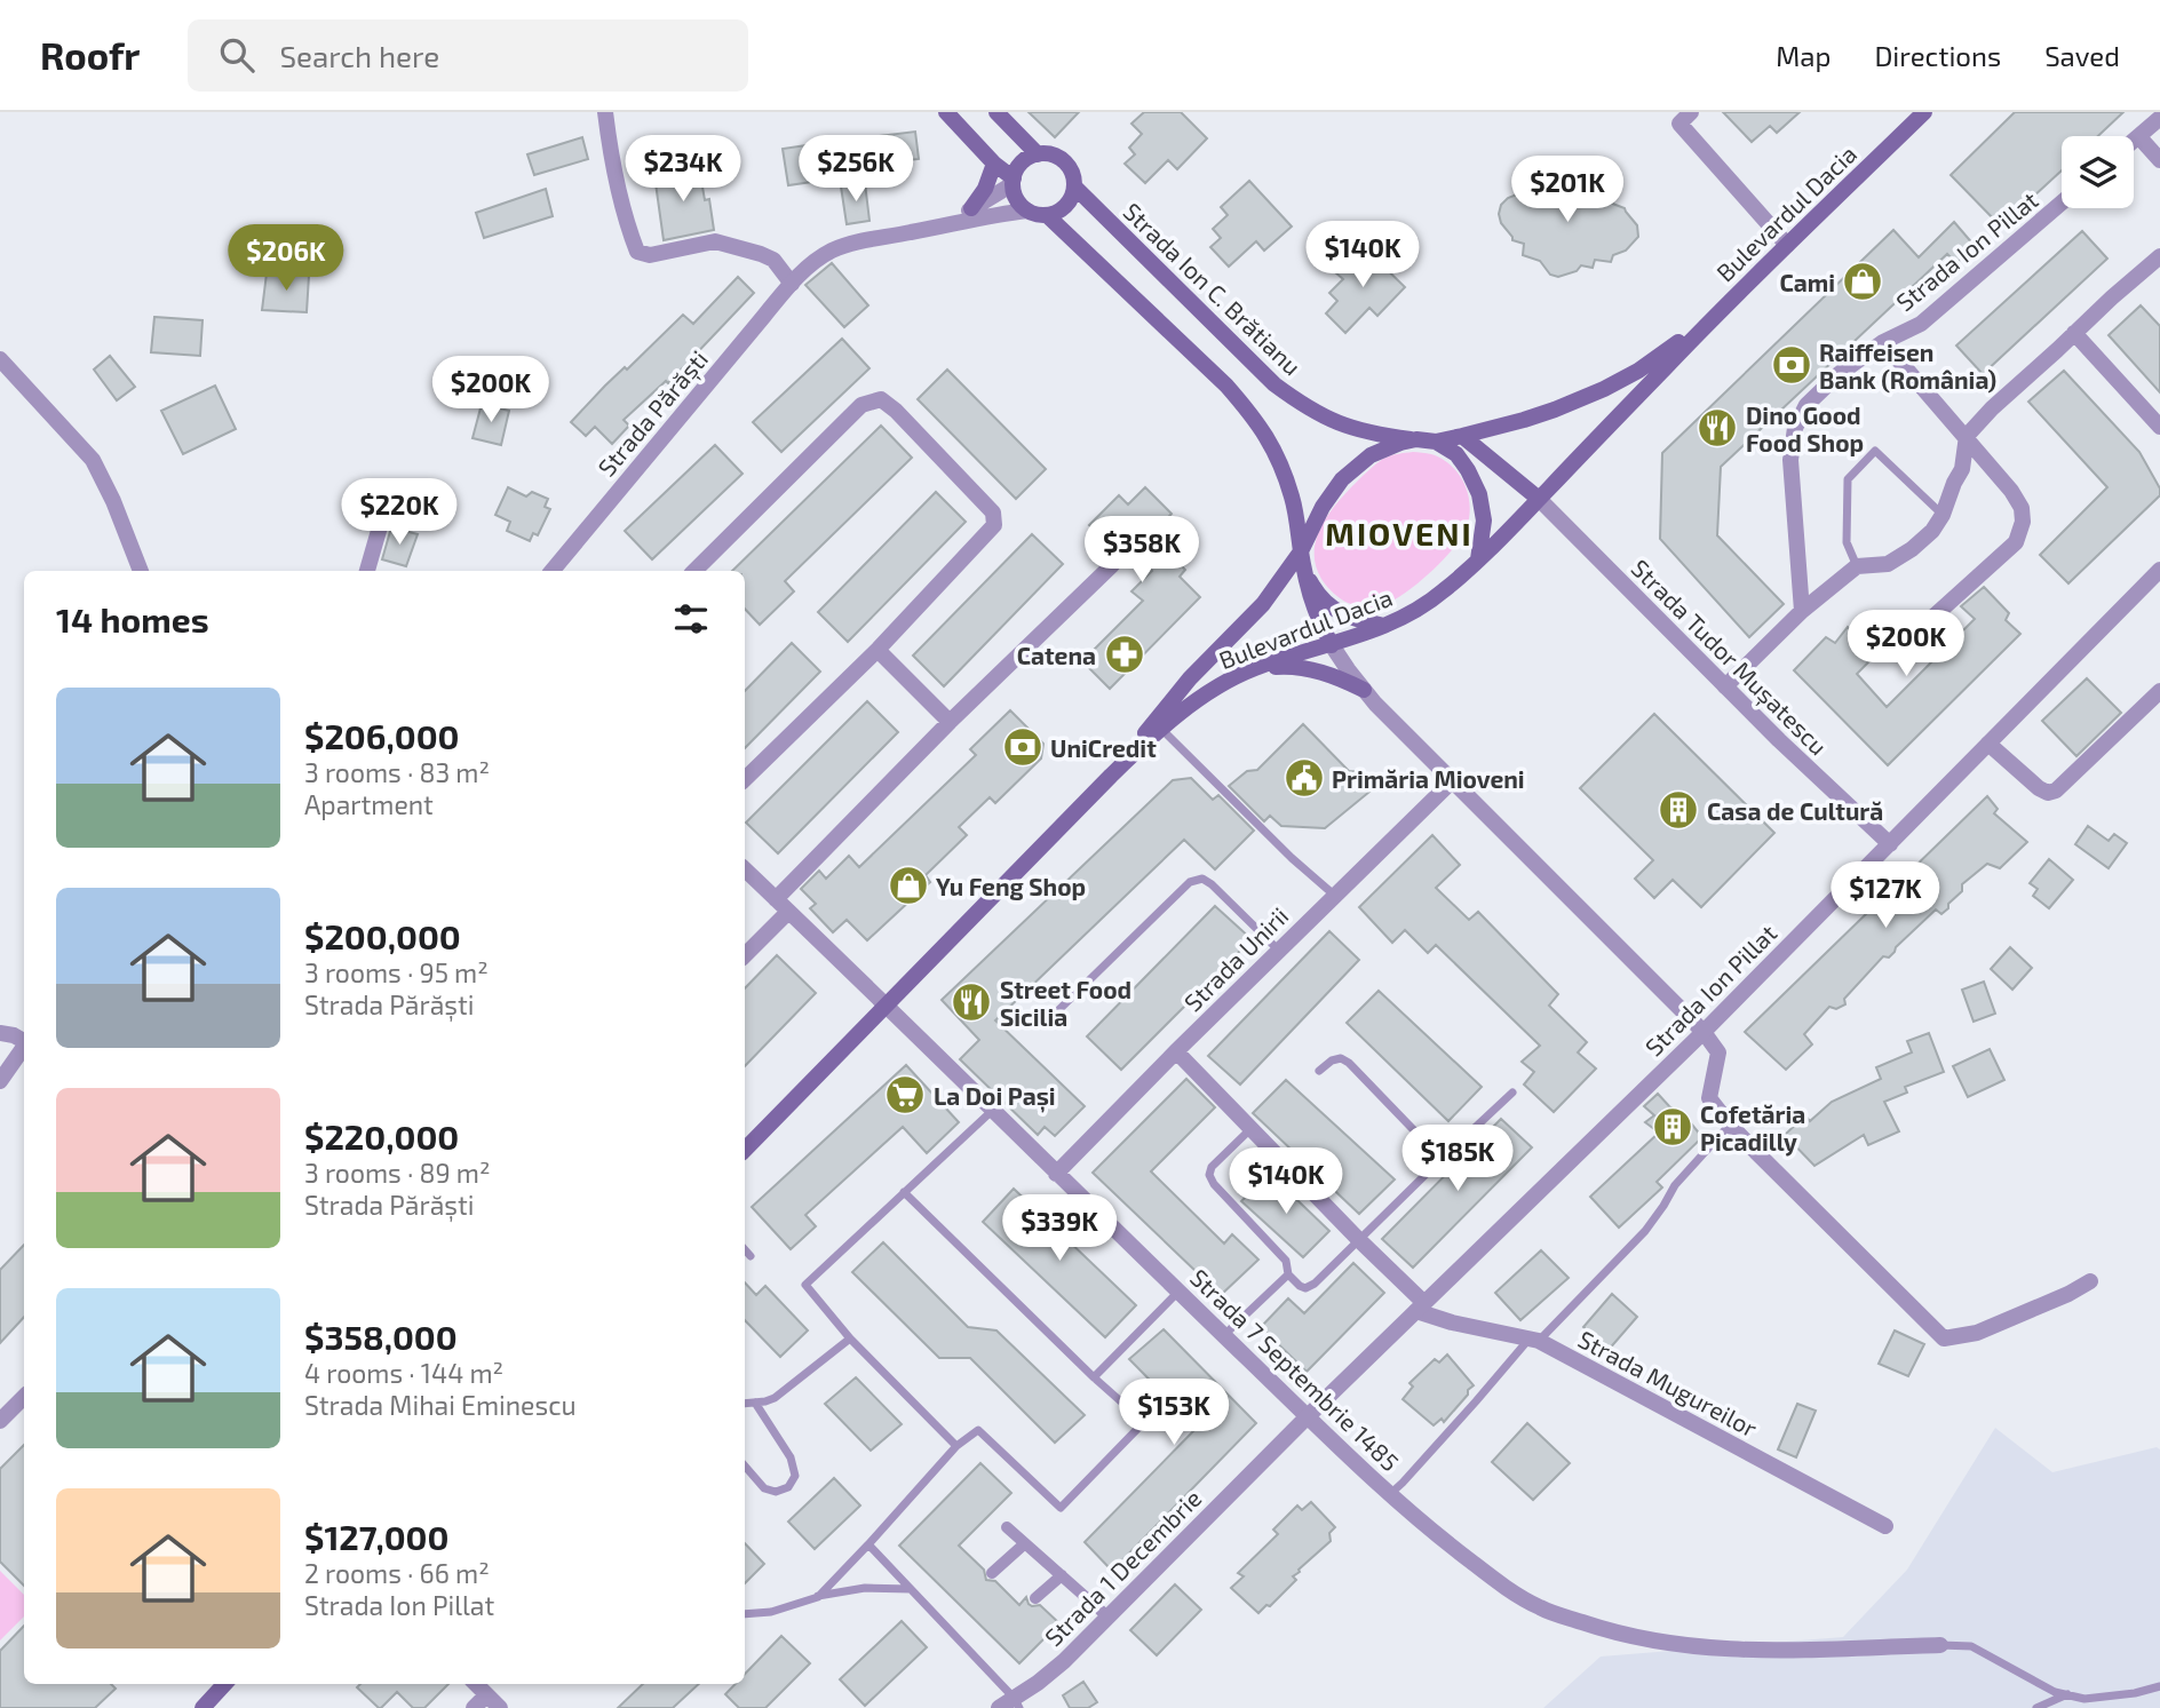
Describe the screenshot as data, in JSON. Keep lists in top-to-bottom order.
{
  "streets": {
    "main road": ["Bulevardul Dacia", "Strada Ion C. Brătianu"],
    "street": [
      "Strada Ion Pillat",
      "Strada Părăști",
      "Strada Tudor Mușatescu",
      "Strada Unirii",
      "Strada 7 Septembrie 1485",
      "Strada Mugureilor",
      "Strada 1 Decembrie"
    ]
  },
  "crossings": [
    ["Bulevardul Dacia", "Strada Ion C. Brătianu"],
    ["Bulevardul Dacia", "Strada Tudor Mușatescu"],
    ["Bulevardul Dacia", "Strada 7 Septembrie 1485"],
    ["Strada Ion Pillat", "Strada Tudor Mușatescu"],
    ["Strada Ion Pillat", "Strada 7 Septembrie 1485"],
    ["Strada Ion Pillat", "Strada Mugureilor"],
    ["Strada Ion Pillat", "Strada 1 Decembrie"],
    ["Strada Ion C. Brătianu", "Strada Părăști"],
    ["Strada Unirii", "Strada 7 Septembrie 1485"],
    ["Strada 7 Septembrie 1485", "Strada 1 Decembrie"]
  ],
  "districts": ["MIOVENI"],
  "places": {
    "shop": ["Cami", "Yu Feng Shop"],
    "bank": ["Raiffeisen Bank (România)", "UniCredit"],
    "restaurant": ["Dino Good Food Shop", "Street Food Sicilia"],
    "pharmacy": ["Catena"],
    "public building": ["Primăria Mioveni"],
    "building": ["Casa de Cultură", "Cofetăria Picadilly"],
    "supermarket": ["La Doi Pași"]
  },
  "page": {
    "header": "Roofr",
    "search": "Search here",
    "nav": ["Map", "Directions", "Saved"],
    "price": [
      "$234K",
      "$256K",
      "$201K",
      "$140K",
      "$206K",
      "$200K",
      "$220K",
      "$358K",
      "$200K",
      "$127K",
      "$185K",
      "$140K",
      "$339K",
      "$153K"
    ],
    "heading": "14 homes",
    "list": [
      {
        "name": "$206,000",
        "note": "3 rooms · 83 m² · Apartment"
      },
      {
        "name": "$200,000",
        "note": "3 rooms · 95 m² · Strada Părăști"
      },
      {
        "name": "$220,000",
        "note": "3 rooms · 89 m² · Strada Părăști"
      },
      {
        "name": "$358,000",
        "note": "4 rooms · 144 m² · Strada Mihai Eminescu"
      },
      {
        "name": "$127,000",
        "note": "2 rooms · 66 m² · Strada Ion Pillat"
      }
    ]
  }
}
